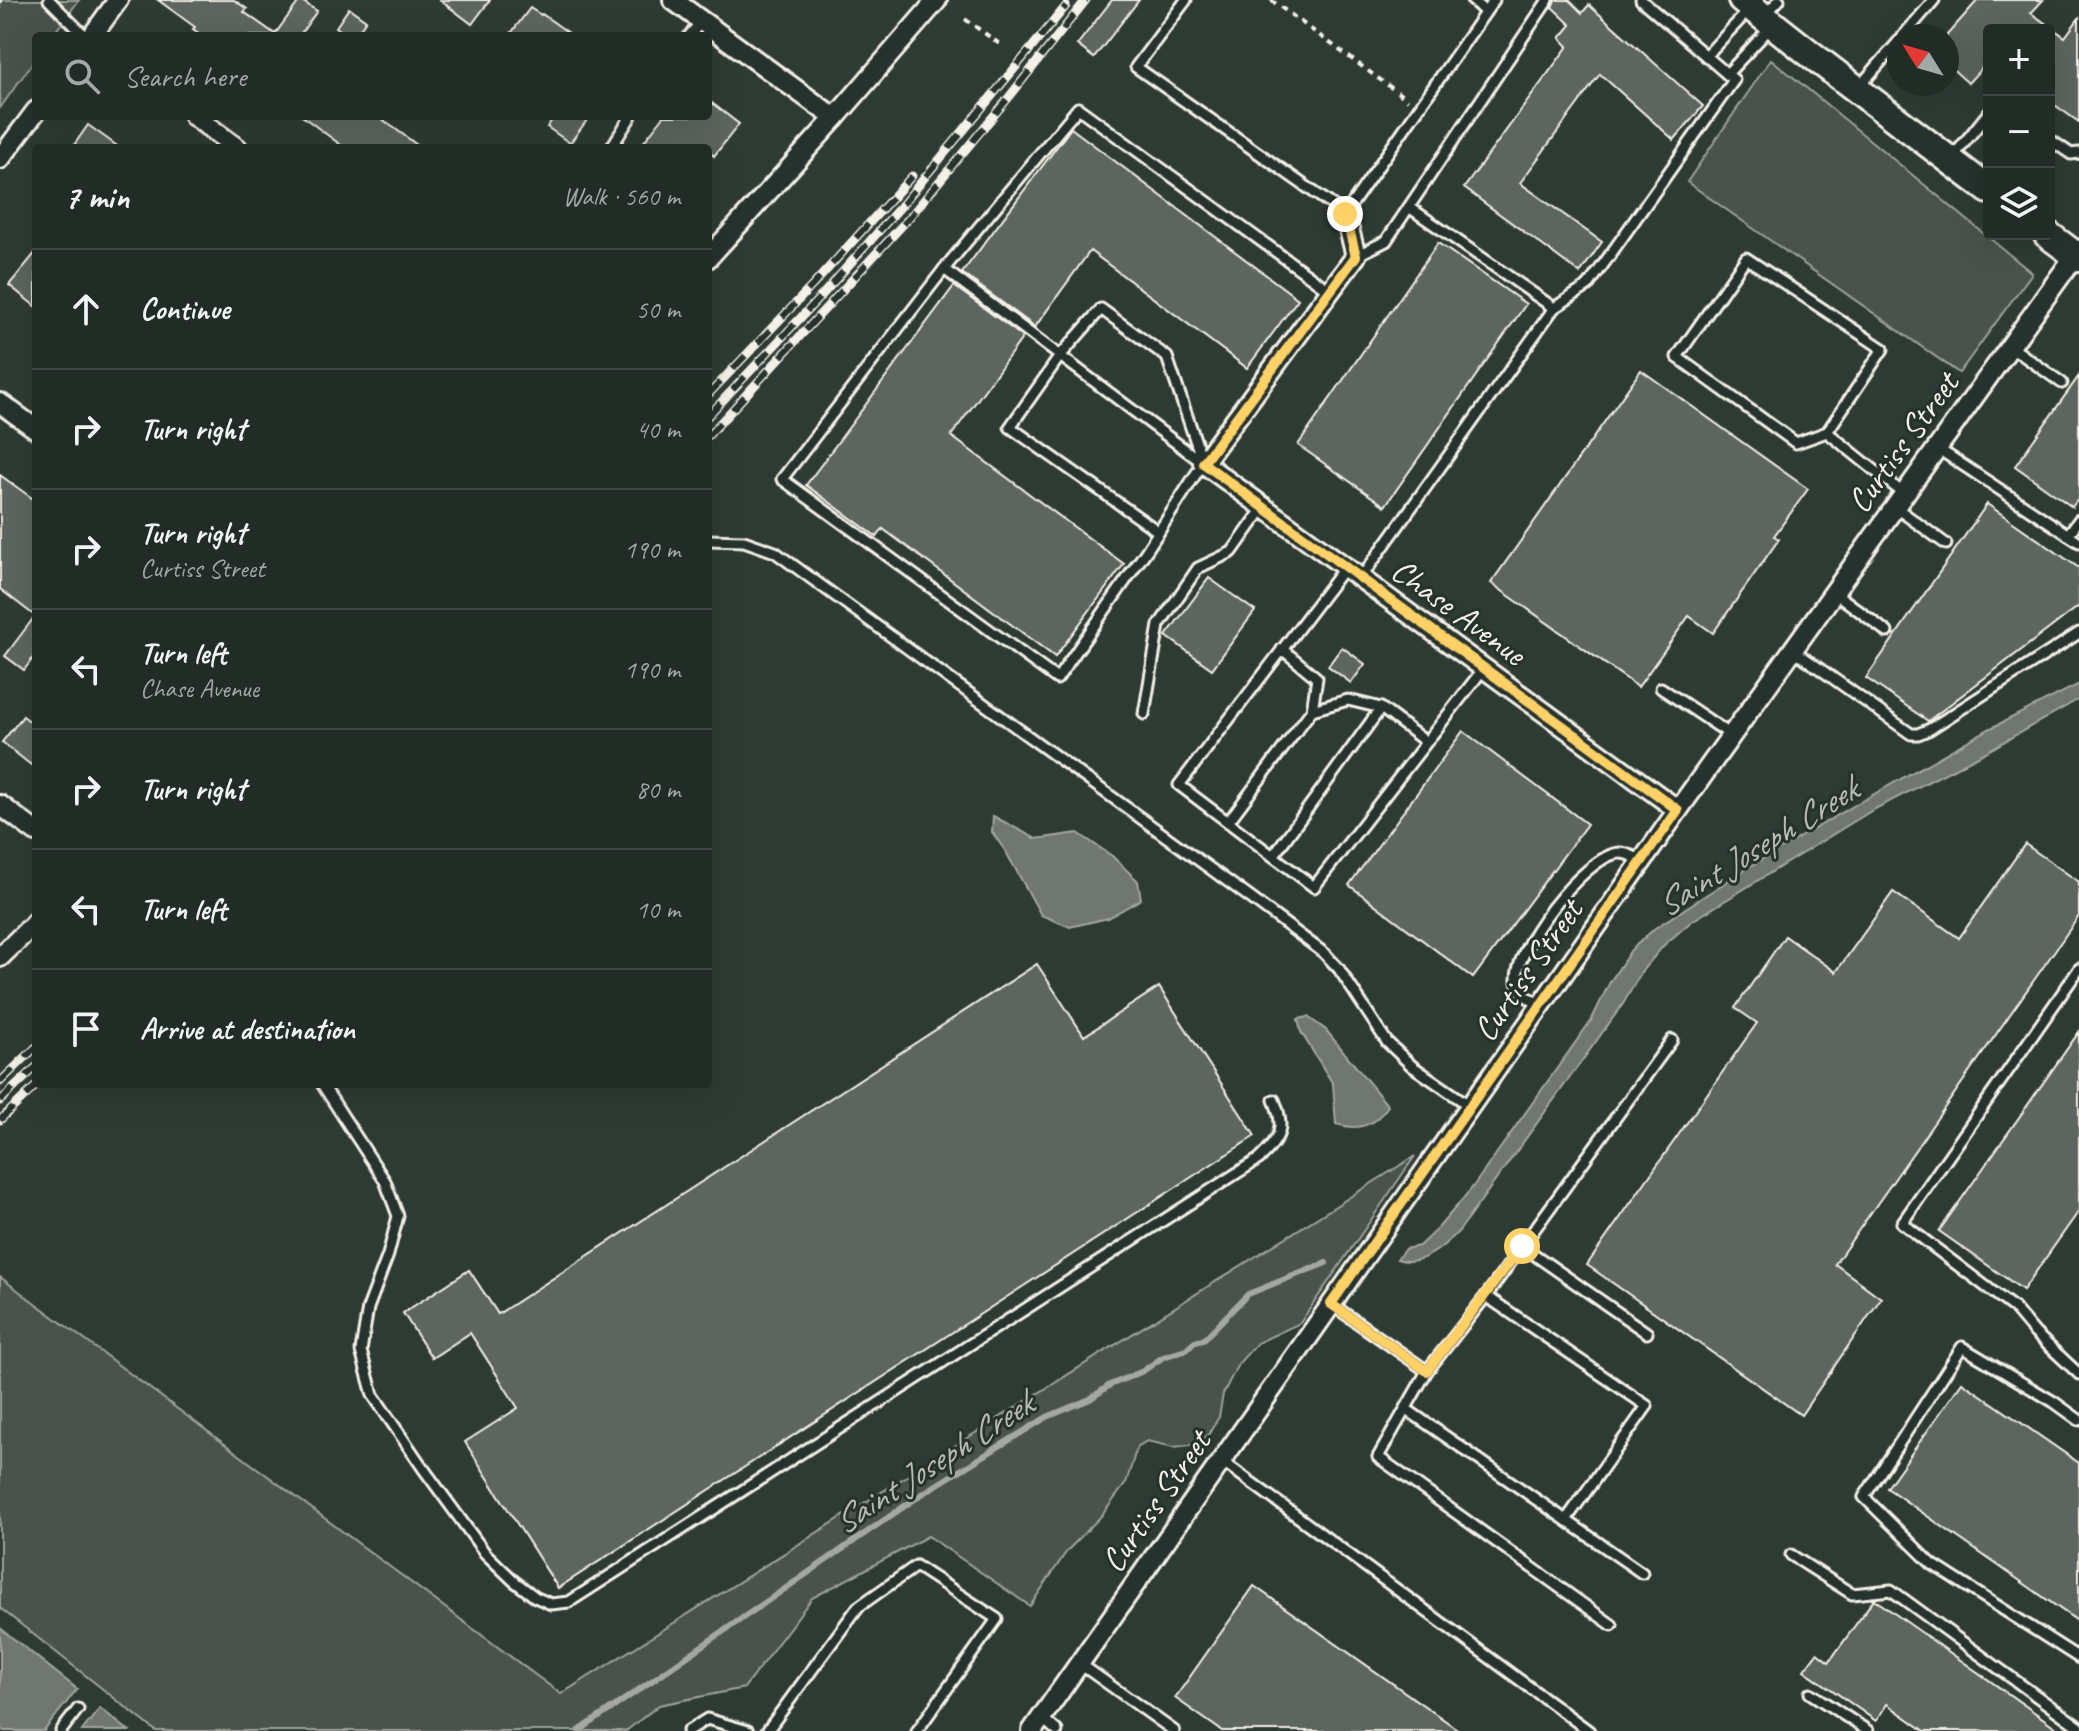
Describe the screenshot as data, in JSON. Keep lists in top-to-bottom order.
{
  "streets": {
    "street": ["Curtiss Street", "Chase Avenue"]
  },
  "crossings": [
    ["Curtiss Street", "Chase Avenue"]
  ],
  "water": ["Saint Joseph Creek"],
  "north": "top left",
  "page": {
    "map_buttons": ["+", "−"],
    "search": "Search here",
    "heading": ["7 min", "Walk · 560 m"],
    "list": [
      ["Continue", "50 m"],
      ["Turn right", "40 m"],
      ["Turn right", "Curtiss Street", "190 m"],
      ["Turn left", "Chase Avenue", "190 m"],
      ["Turn right", "80 m"],
      ["Turn left", "10 m"],
      "Arrive at destination"
    ]
  }
}
